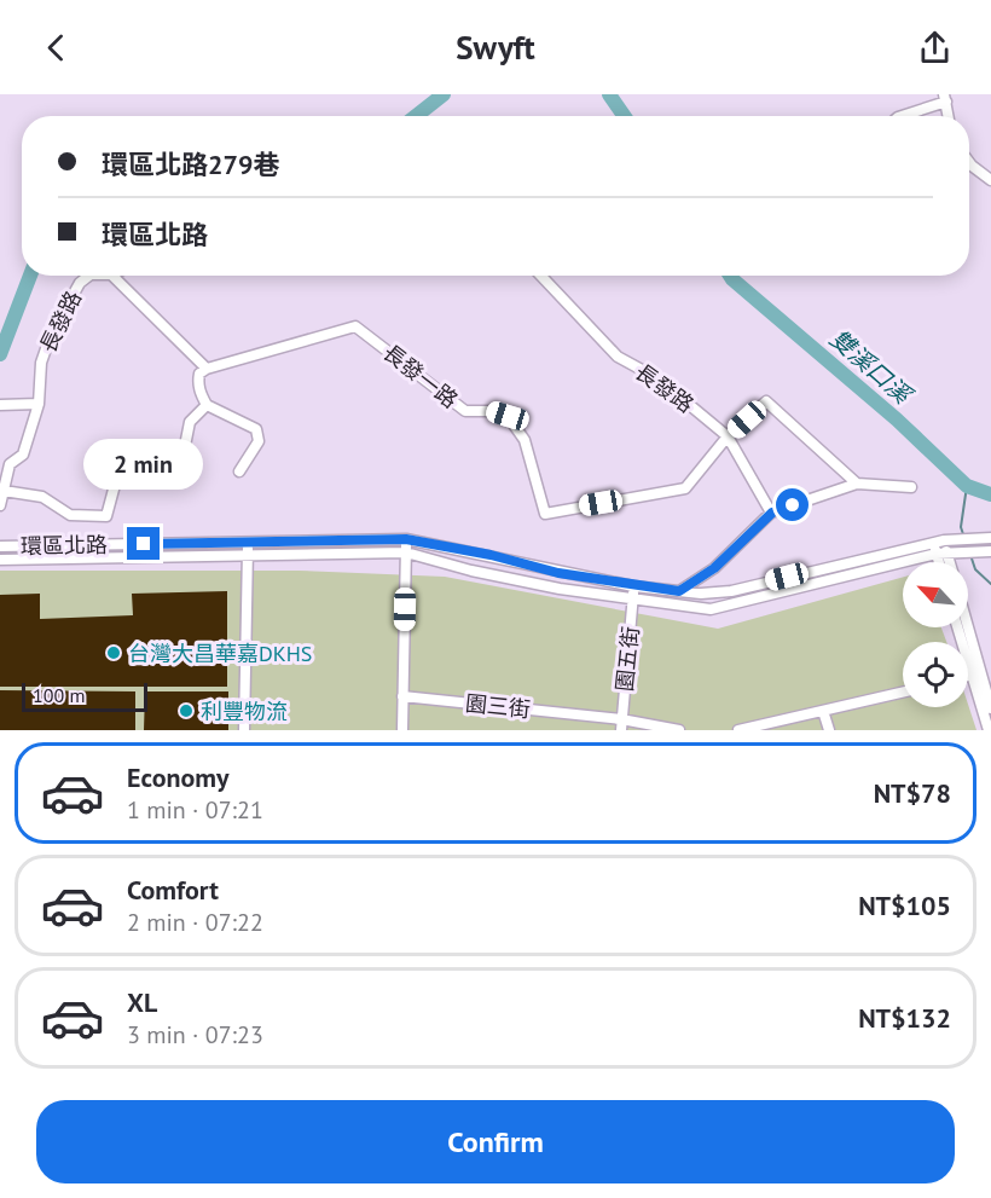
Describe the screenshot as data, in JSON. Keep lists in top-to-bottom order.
{
  "streets": {
    "street": [
      "長發路",
      "長發一路",
      "環區北路",
      "園五街",
      "園三街"
    ]
  },
  "crossings": [
    ["長發路", "長發一路"],
    ["環區北路", "園五街"],
    ["園五街", "園三街"]
  ],
  "water": ["雙溪口溪"],
  "places": ["台灣大昌華嘉DKHS", "利豐物流"],
  "scale_bar": "100 m",
  "north": "top left",
  "page": {
    "header": "Swyft",
    "banner": ["環區北路279巷", "環區北路"],
    "bubble": "2 min",
    "scale": "100 m",
    "list": [
      {
        "name": "Economy",
        "note": "1 min · 07:21",
        "value": "NT$78"
      },
      {
        "name": "Comfort",
        "note": "2 min · 07:22",
        "value": "NT$105"
      },
      {
        "name": "XL",
        "note": "3 min · 07:23",
        "value": "NT$132"
      }
    ],
    "buttons": "Confirm"
  }
}
